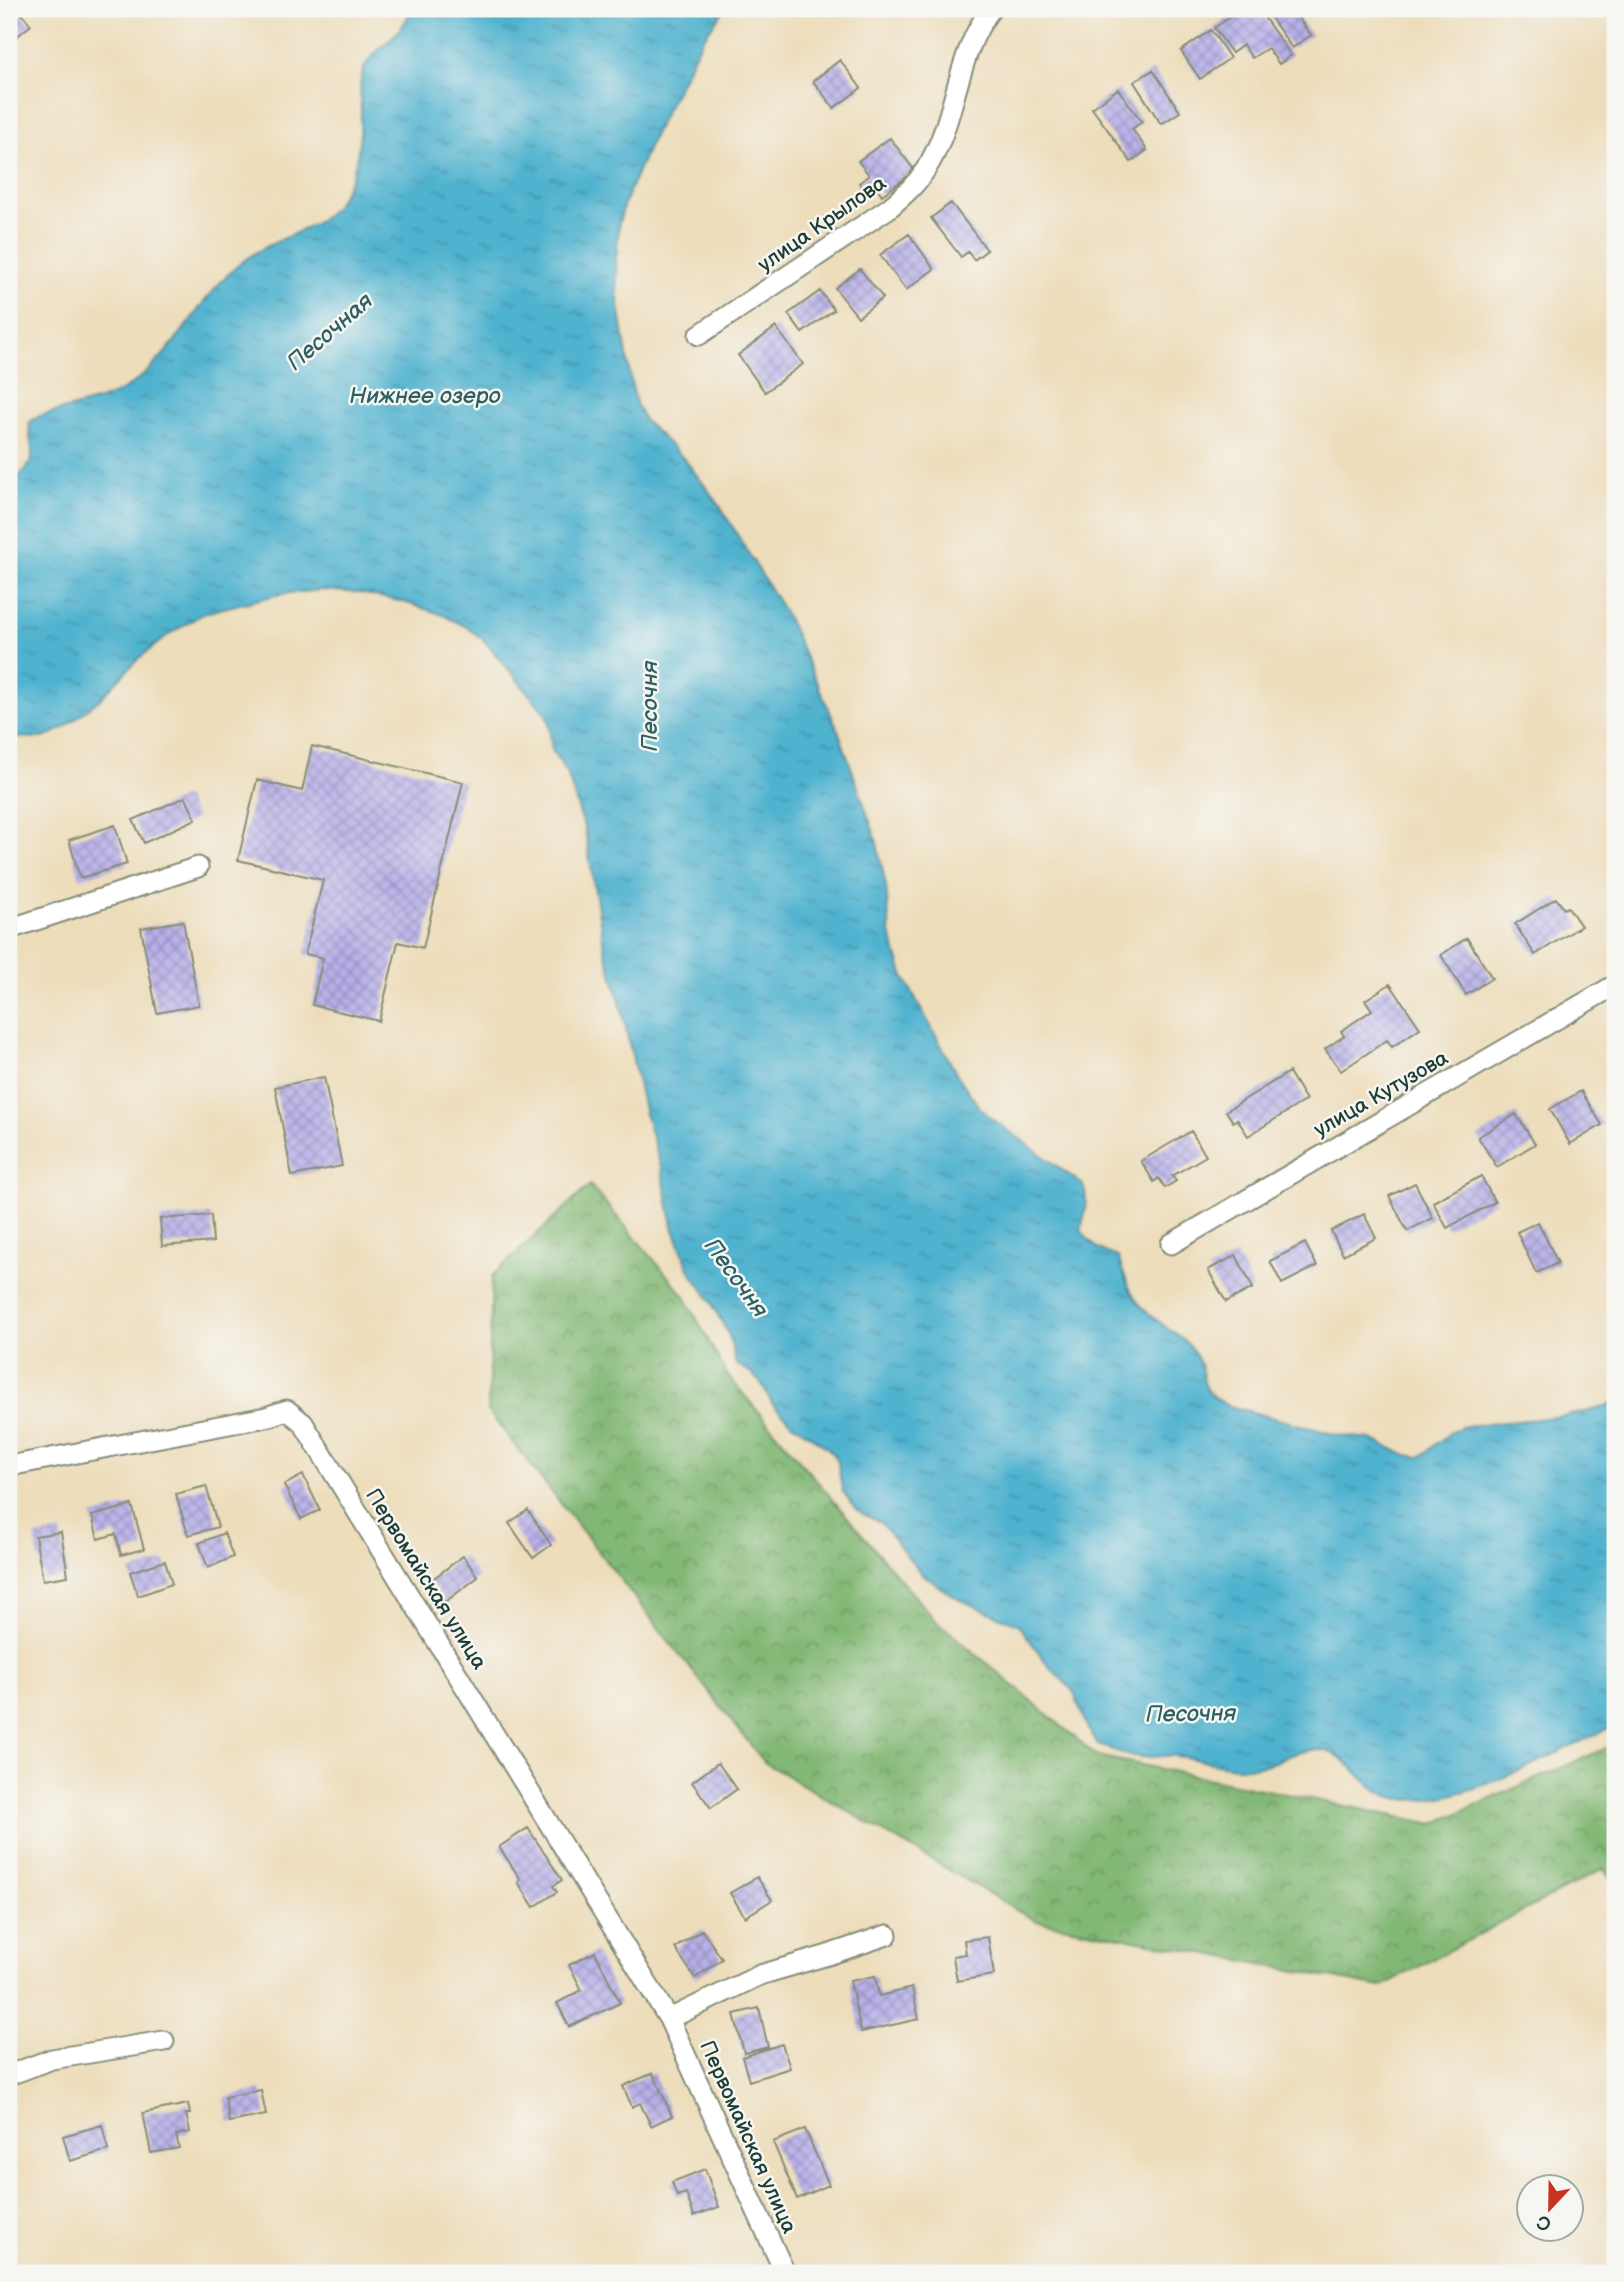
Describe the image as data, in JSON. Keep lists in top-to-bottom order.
{
  "streets": {
    "street": ["улица Крылова", "улица Кутузова", "Первомайская улица"]
  },
  "water": ["Песочная", "Нижнее озеро", "Песочня"],
  "north": "bottom"
}
